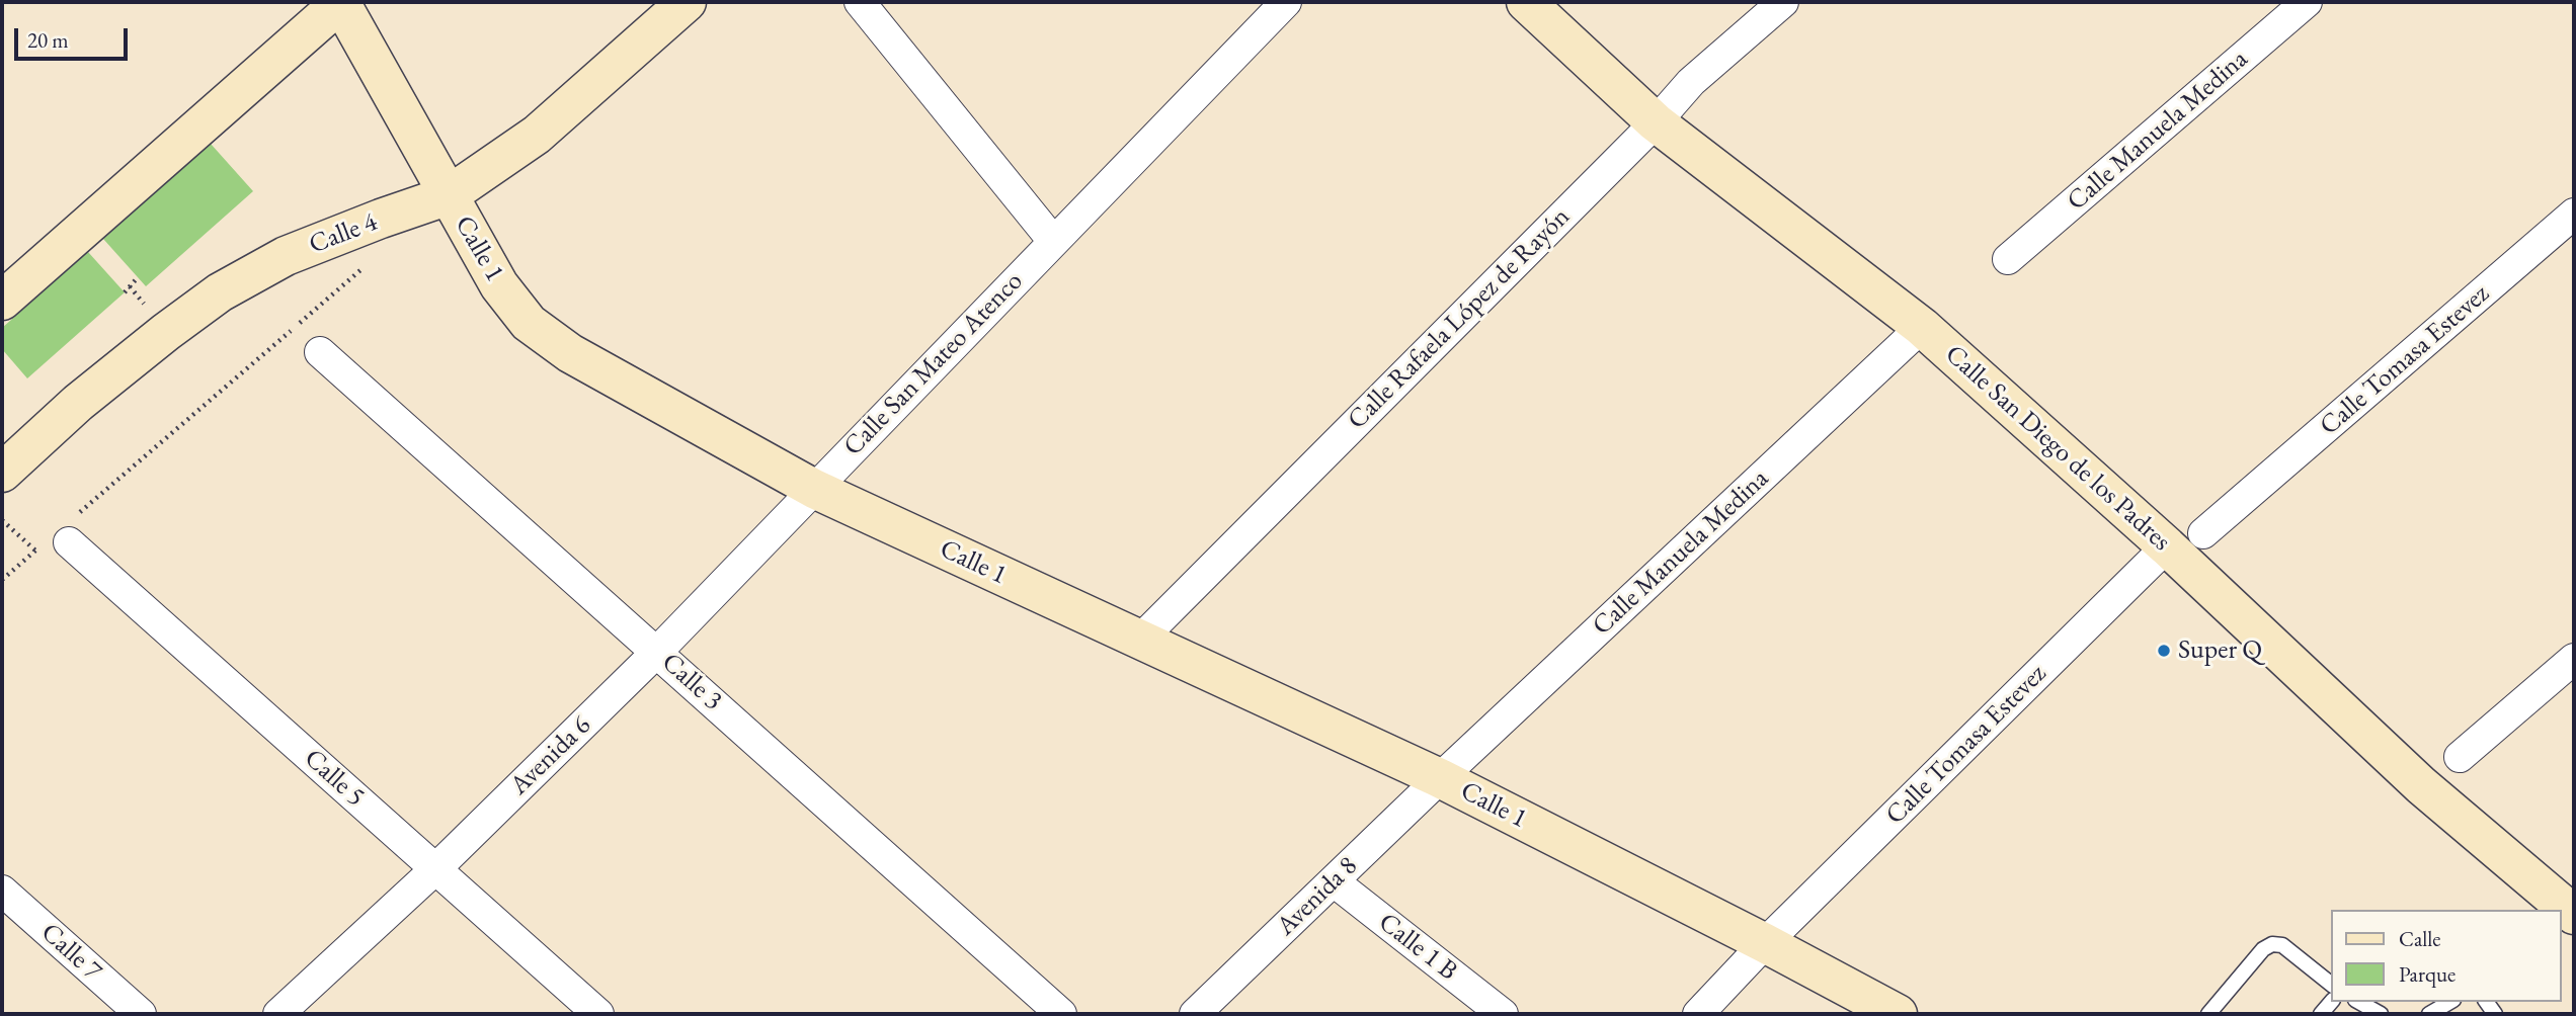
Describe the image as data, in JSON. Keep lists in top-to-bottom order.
{
  "streets": {
    "main road": ["Calle 4", "Calle 1", "Calle San Diego de los Padres"],
    "street": [
      "Calle Manuela Medina",
      "Calle Rafaela López de Rayón",
      "Calle Tomasa Estevez",
      "Calle San Mateo Atenco",
      "Calle 3",
      "Avenida 6",
      "Calle 5",
      "Avenida 8",
      "Calle 1 B",
      "Calle 7"
    ]
  },
  "crossings": [
    ["Calle Manuela Medina", "Calle 1"],
    ["Calle Manuela Medina", "Calle San Diego de los Padres"],
    ["Calle Manuela Medina", "Avenida 8"],
    ["Calle 4", "Calle 1"],
    ["Calle 1", "Calle Rafaela López de Rayón"],
    ["Calle 1", "Calle Tomasa Estevez"],
    ["Calle 1", "Calle San Mateo Atenco"],
    ["Calle 1", "Avenida 6"],
    ["Calle 1", "Avenida 8"],
    ["Calle Rafaela López de Rayón", "Calle San Diego de los Padres"],
    ["Calle Tomasa Estevez", "Calle San Diego de los Padres"],
    ["Calle San Mateo Atenco", "Avenida 6"],
    ["Calle 3", "Avenida 6"],
    ["Avenida 6", "Calle 5"],
    ["Avenida 8", "Calle 1 B"]
  ],
  "places": ["Super Q"],
  "legend": ["Calle", "Parque"],
  "scale_bar": "20 m"
}
